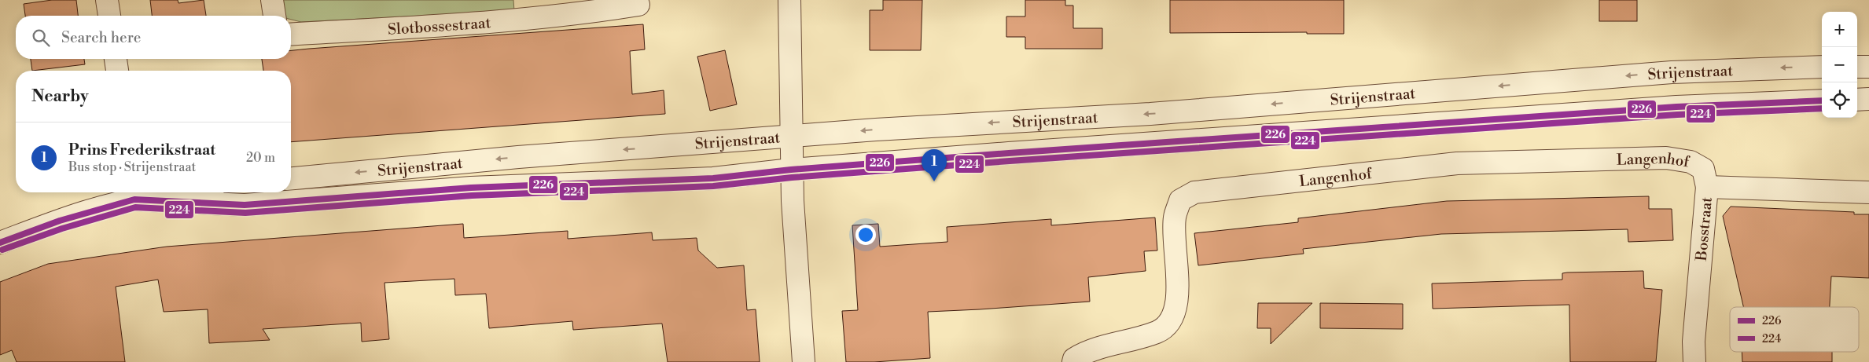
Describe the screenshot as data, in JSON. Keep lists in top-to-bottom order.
{
  "streets": {
    "street": [
      "Slotbossestraat",
      "Strijenstraat",
      "Langenhof",
      "Bosstraat"
    ]
  },
  "crossings": [
    ["Langenhof", "Bosstraat"]
  ],
  "lines": ["transit line 226", "transit line 224"],
  "legend": ["226", "224"],
  "page": {
    "map_buttons": ["+", "−"],
    "search": "Search here",
    "heading": "Nearby",
    "list": [
      {
        "mark": "1",
        "name": "Prins Frederikstraat",
        "note": "Bus stop · Strijenstraat",
        "value": "20 m"
      }
    ],
    "pins": "1"
  }
}
